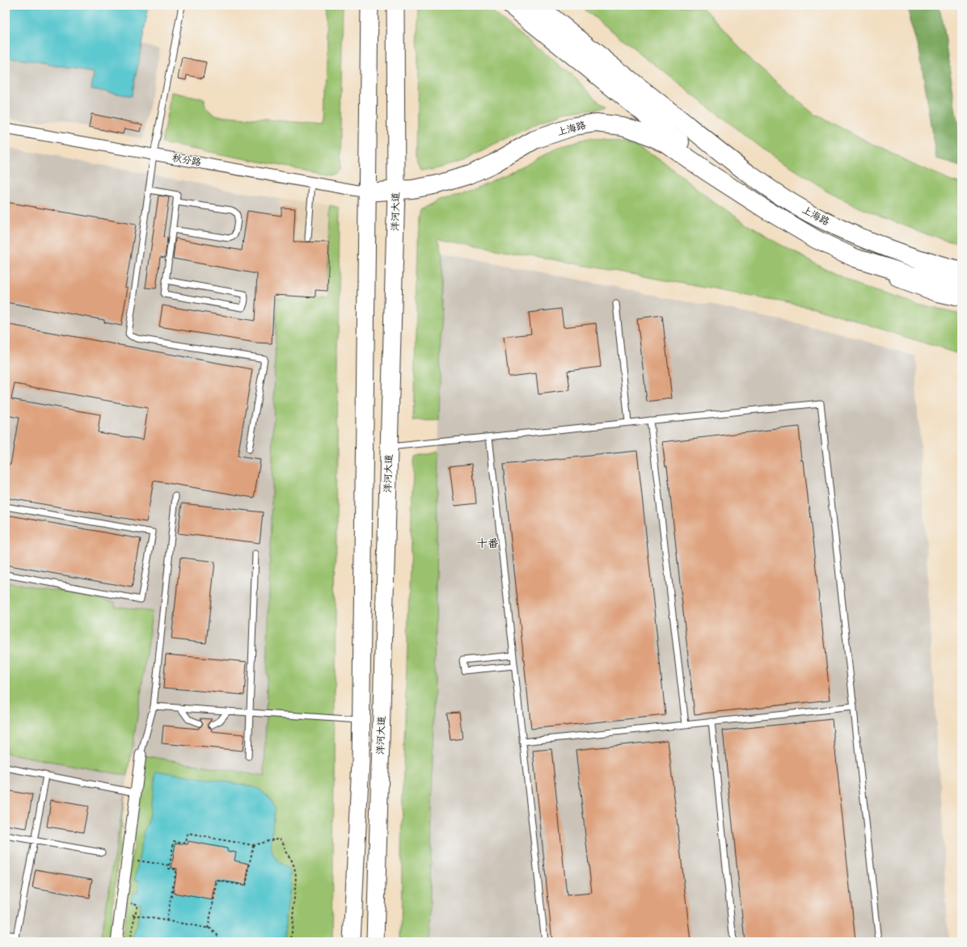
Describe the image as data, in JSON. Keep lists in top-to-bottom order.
{
  "streets": {
    "highway": ["上海路"],
    "main road": ["洋河大道"],
    "street": ["秋分路"]
  },
  "crossings": [
    ["上海路", "秋分路"],
    ["上海路", "洋河大道"],
    ["秋分路", "洋河大道"]
  ],
  "districts": ["十番"]
}
